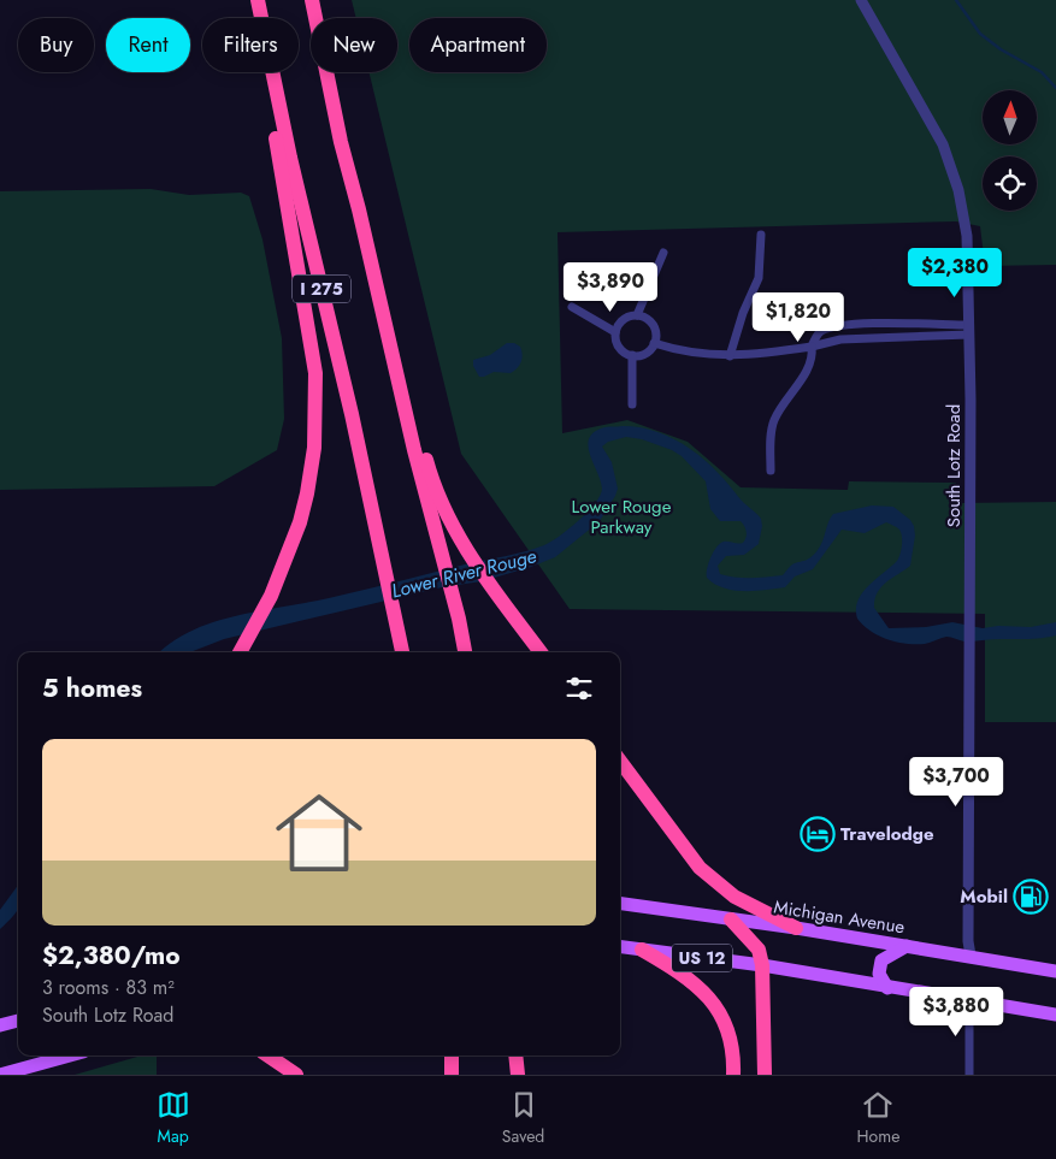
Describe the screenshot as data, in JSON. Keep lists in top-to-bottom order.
{
  "streets": {
    "highway": ["I 275"],
    "main road": ["Michigan Avenue", "US 12"],
    "street": ["South Lotz Road"]
  },
  "crossings": [
    ["South Lotz Road", "Michigan Avenue"]
  ],
  "water": ["Lower River Rouge"],
  "parks": ["Lower Rouge Parkway"],
  "places": {
    "hotel": ["Travelodge"],
    "fuel station": ["Mobil"]
  },
  "north": "top",
  "page": {
    "chip": [
      "Buy",
      "Rent",
      "Filters",
      "New",
      "Apartment"
    ],
    "price": [
      "$2,380",
      "$3,890",
      "$1,820",
      "$3,700",
      "$3,880"
    ],
    "heading": "5 homes",
    "list": [
      {
        "name": "$2,380/mo",
        "note": "3 rooms · 83 m² · South Lotz Road"
      }
    ],
    "tabs": ["Map", "Saved", "Home"]
  }
}
